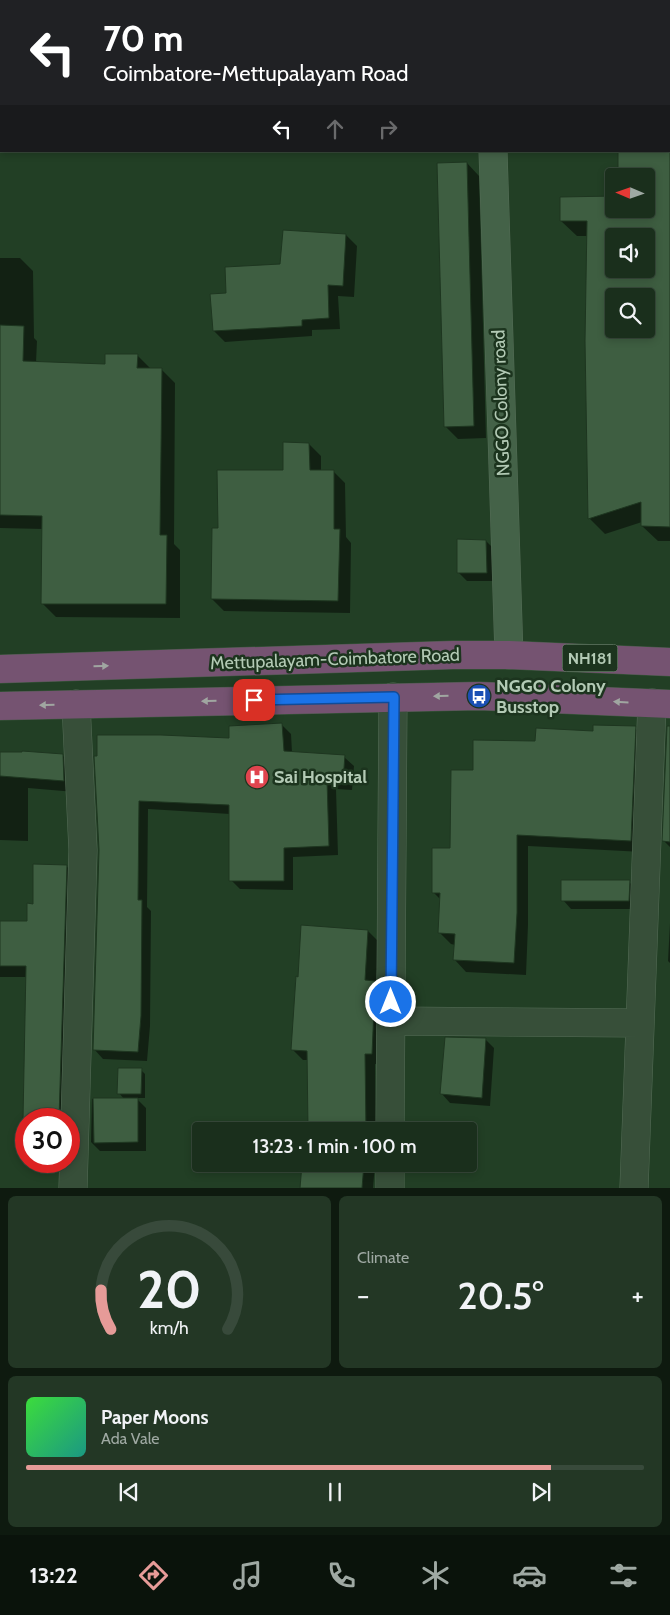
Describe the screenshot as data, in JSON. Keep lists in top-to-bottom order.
{
  "streets": {
    "highway": ["NH181", "Mettupalayam-Coimbatore Road"],
    "street": ["NGGO Colony road"]
  },
  "crossings": [
    ["NGGO Colony road", "Mettupalayam-Coimbatore Road"]
  ],
  "places": {
    "bus stop": ["NGGO Colony Busstop"],
    "hospital": ["Sai Hospital"]
  },
  "north": "left",
  "page": {
    "turn": ["70 m", "Coimbatore-Mettupalayam Road"],
    "limit": "30",
    "trip": "13:23 · 1 min · 100 m",
    "tile": "Climate",
    "heat": ["−", "20.5°", "+"],
    "song": ["Paper Moons", "Ada Vale"],
    "tabs": "13:22",
    "gauge": ["20", "km/h"]
  }
}
